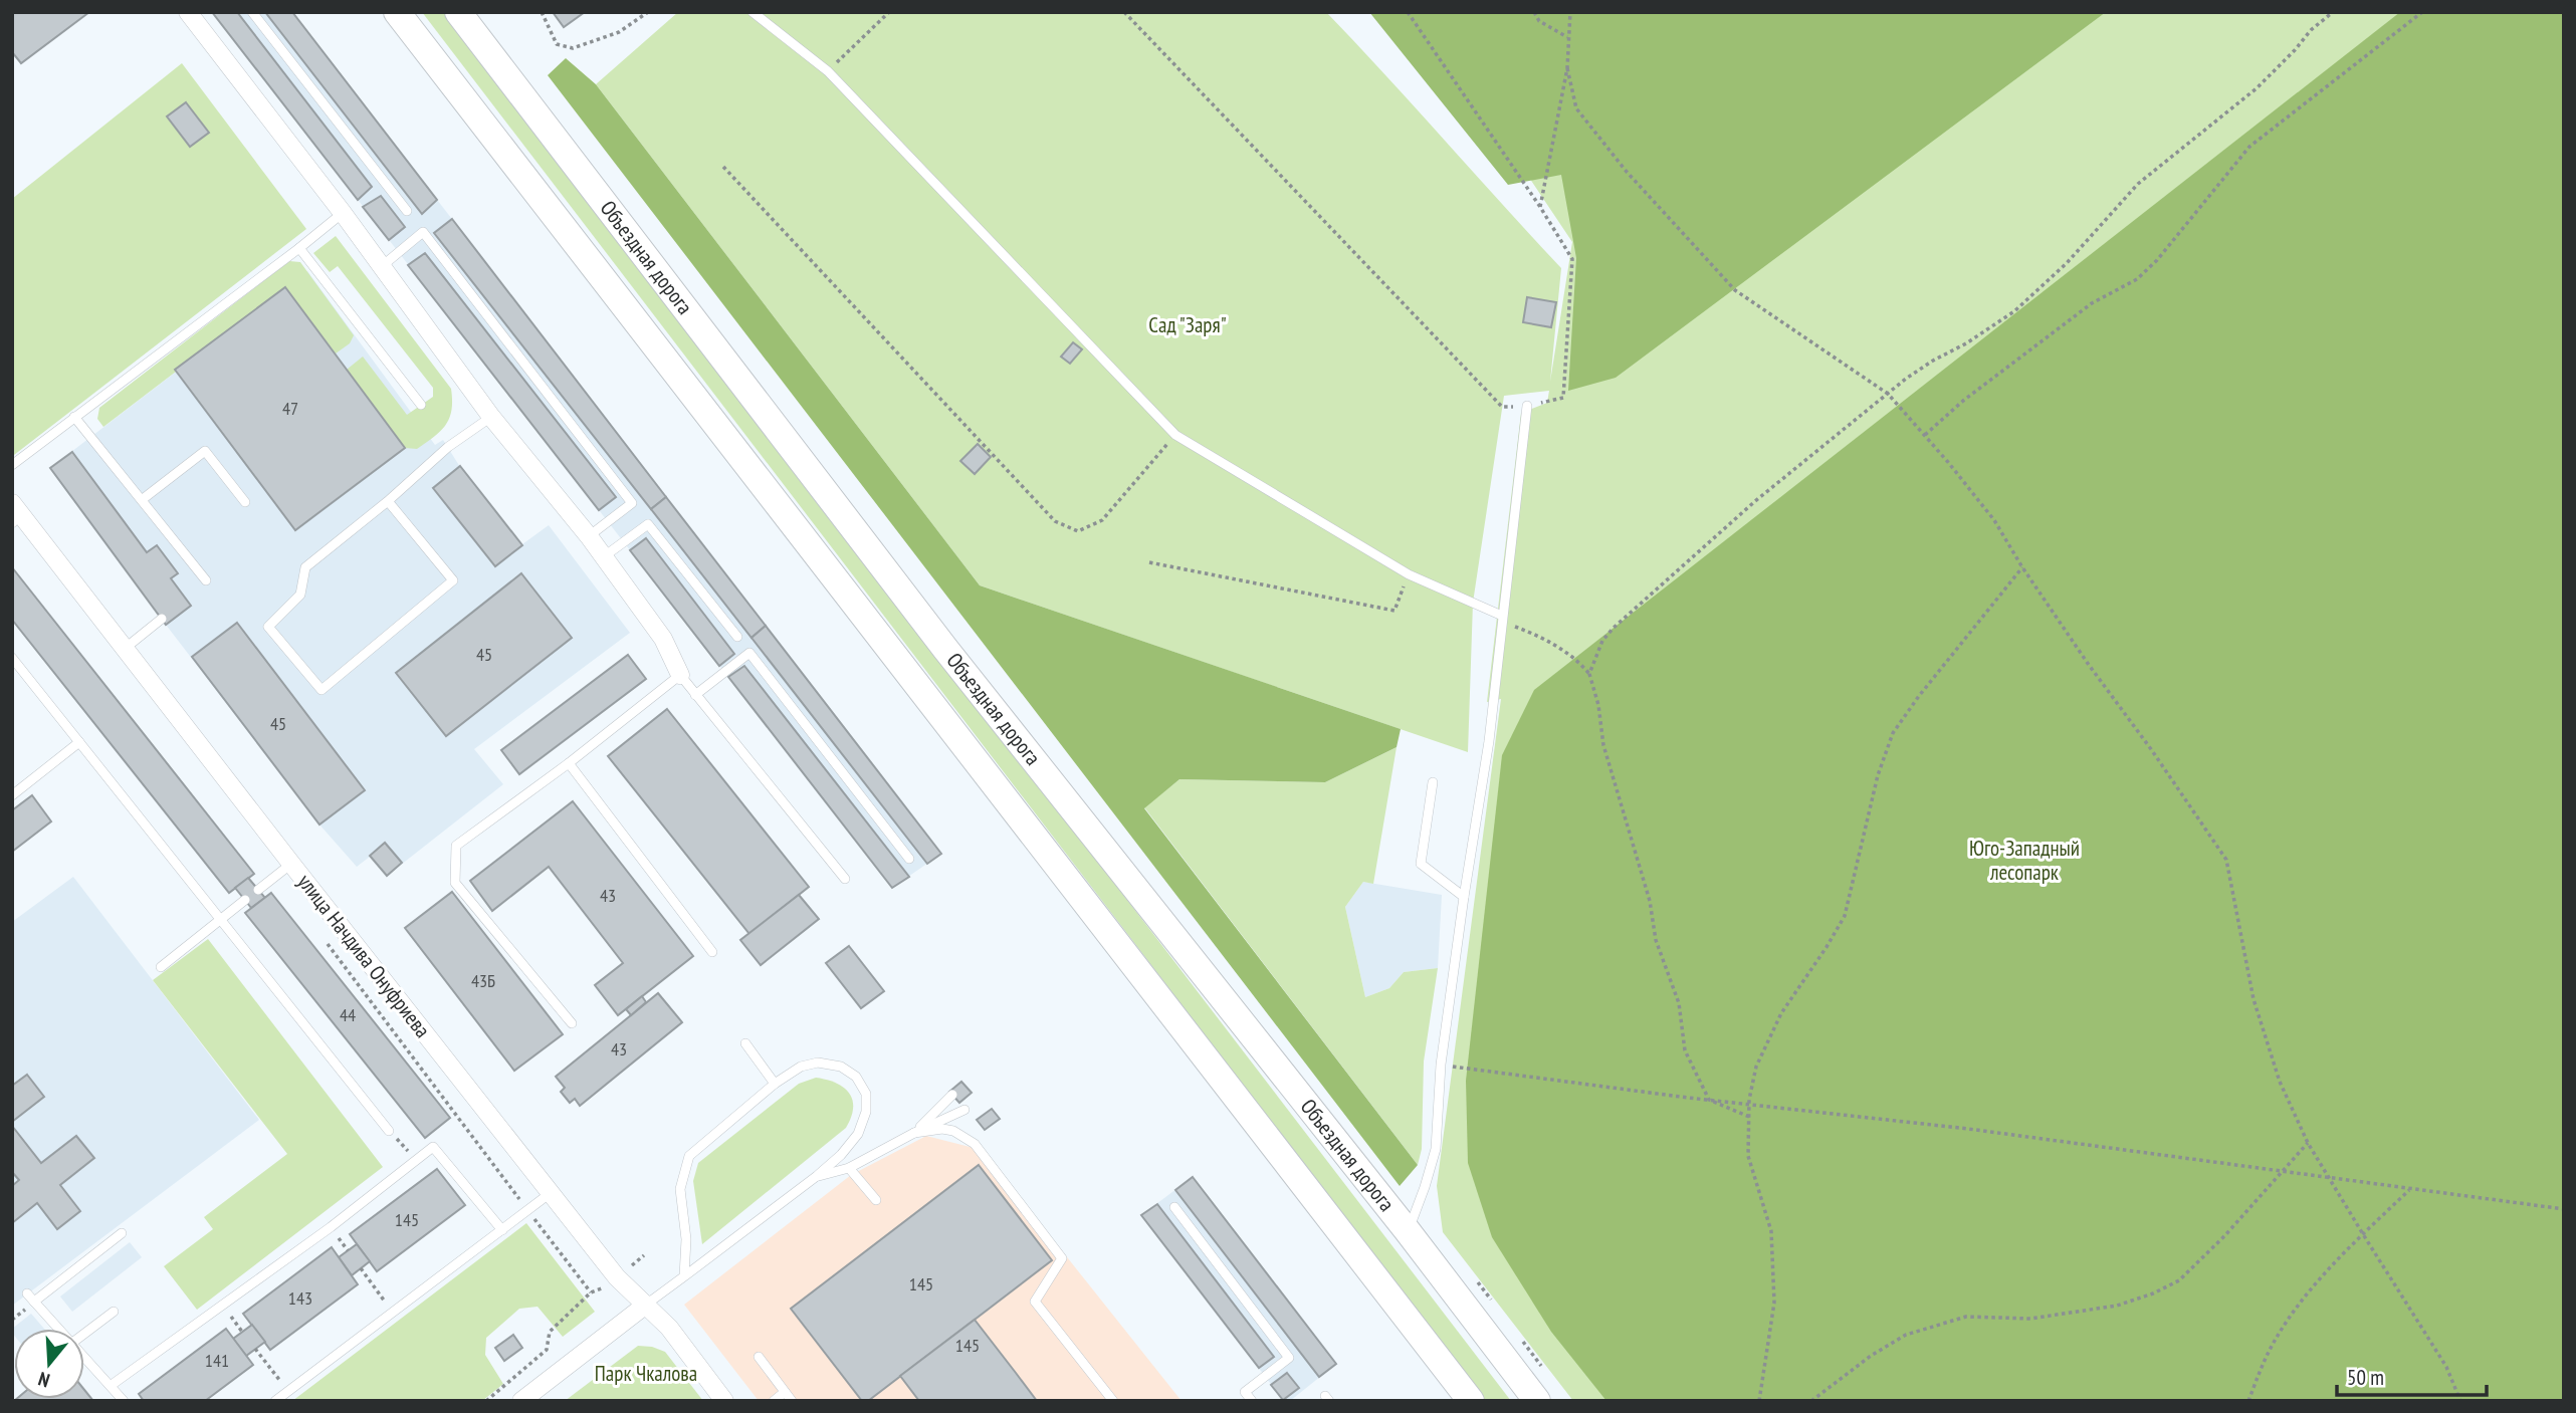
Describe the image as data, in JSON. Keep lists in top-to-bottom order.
{
  "streets": {
    "main road": ["Объездная дорога"],
    "street": ["улица Начдива Онуфриева"]
  },
  "parks": ["Сад \"Заря\"", "Юго-Западный лесопарк", "Парк Чкалова"],
  "house_numbers": [
    "47",
    "45",
    "45",
    "43",
    "43Б",
    "44",
    "43",
    "145",
    "145",
    "143",
    "145",
    "141"
  ],
  "scale_bar": "50 m",
  "north": "bottom"
}
